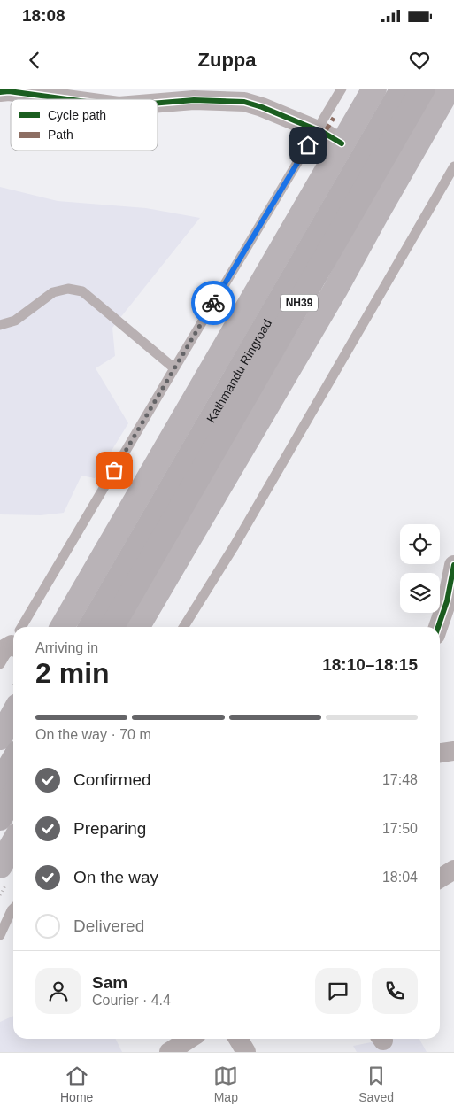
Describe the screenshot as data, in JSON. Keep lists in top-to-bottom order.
{
  "streets": {
    "highway": ["NH39", "Kathmandu Ringroad"]
  },
  "legend": ["Cycle path", "Path"],
  "page": {
    "status": "18:08",
    "header": "Zuppa",
    "heading": ["2 min", "Arriving in", "18:10–18:15"],
    "panel": ["Sam", "Courier · 4.4"],
    "bar": "On the way · 70 m",
    "list": [
      ["Confirmed", "17:48"],
      ["Preparing", "17:50"],
      ["On the way", "18:04"],
      "Delivered"
    ],
    "tabs": ["Home", "Map", "Saved"]
  }
}
